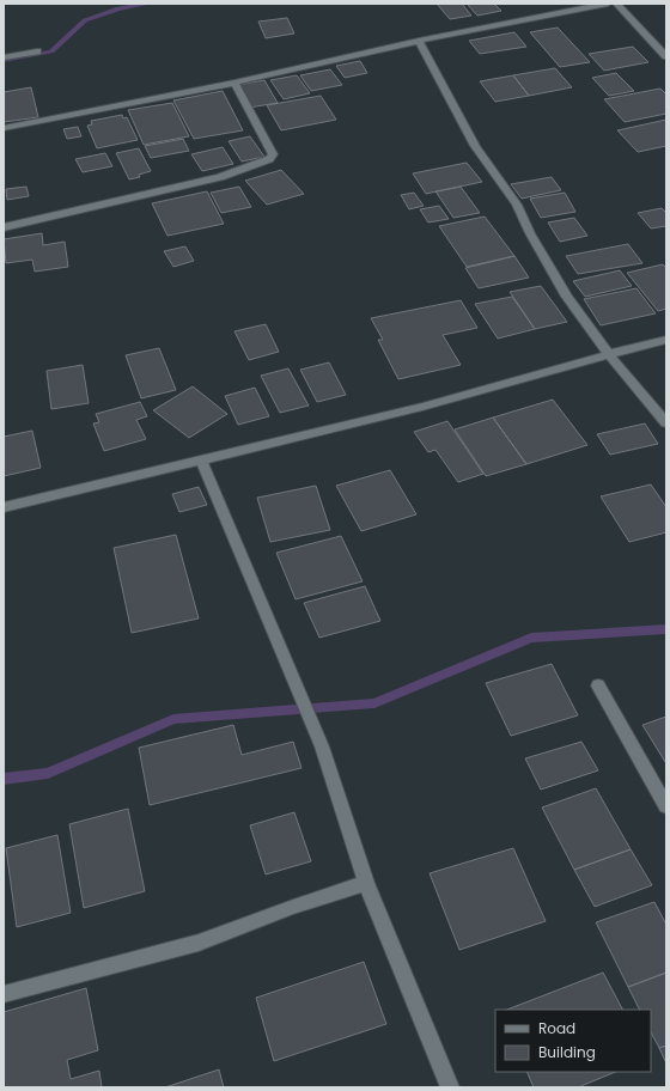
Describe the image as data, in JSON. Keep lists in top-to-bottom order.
{
  "legend": ["Road", "Building"]
}
